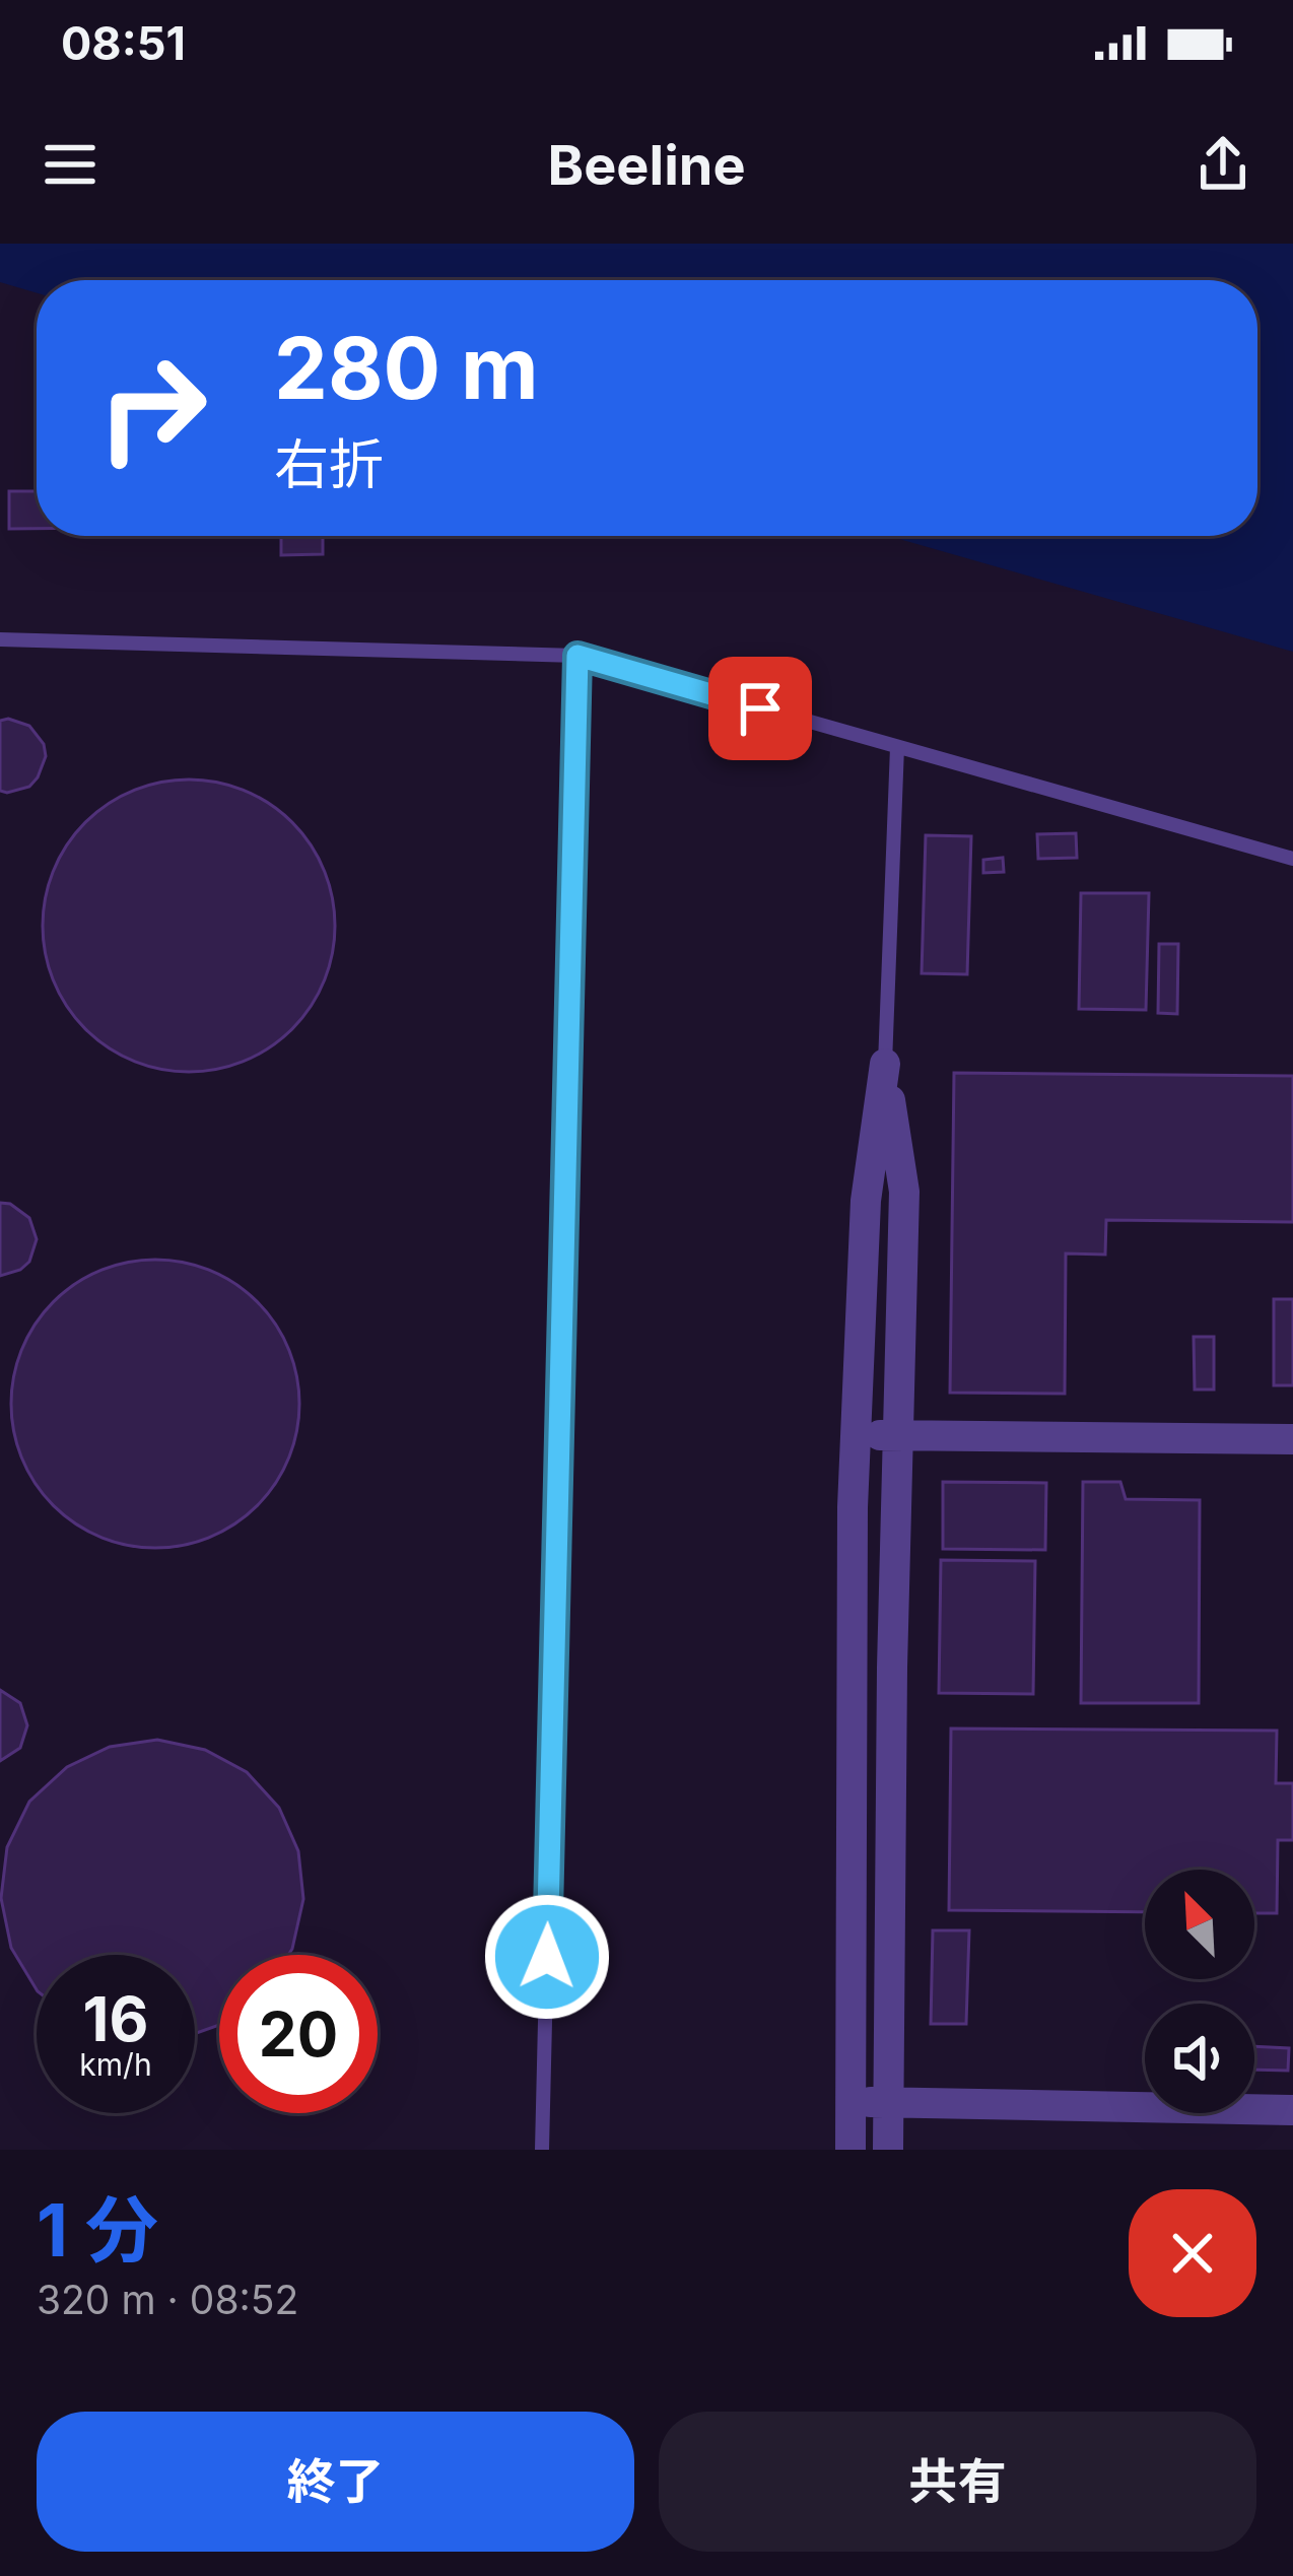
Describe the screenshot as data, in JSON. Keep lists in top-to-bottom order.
{
  "north": "top left",
  "page": {
    "status": "08:51",
    "header": "Beeline",
    "turn": ["280 m", "右折"],
    "speed": "16 km/h",
    "limit": "20",
    "heading": ["1 分", "320 m · 08:52"],
    "buttons": ["終了", "共有"]
  }
}
